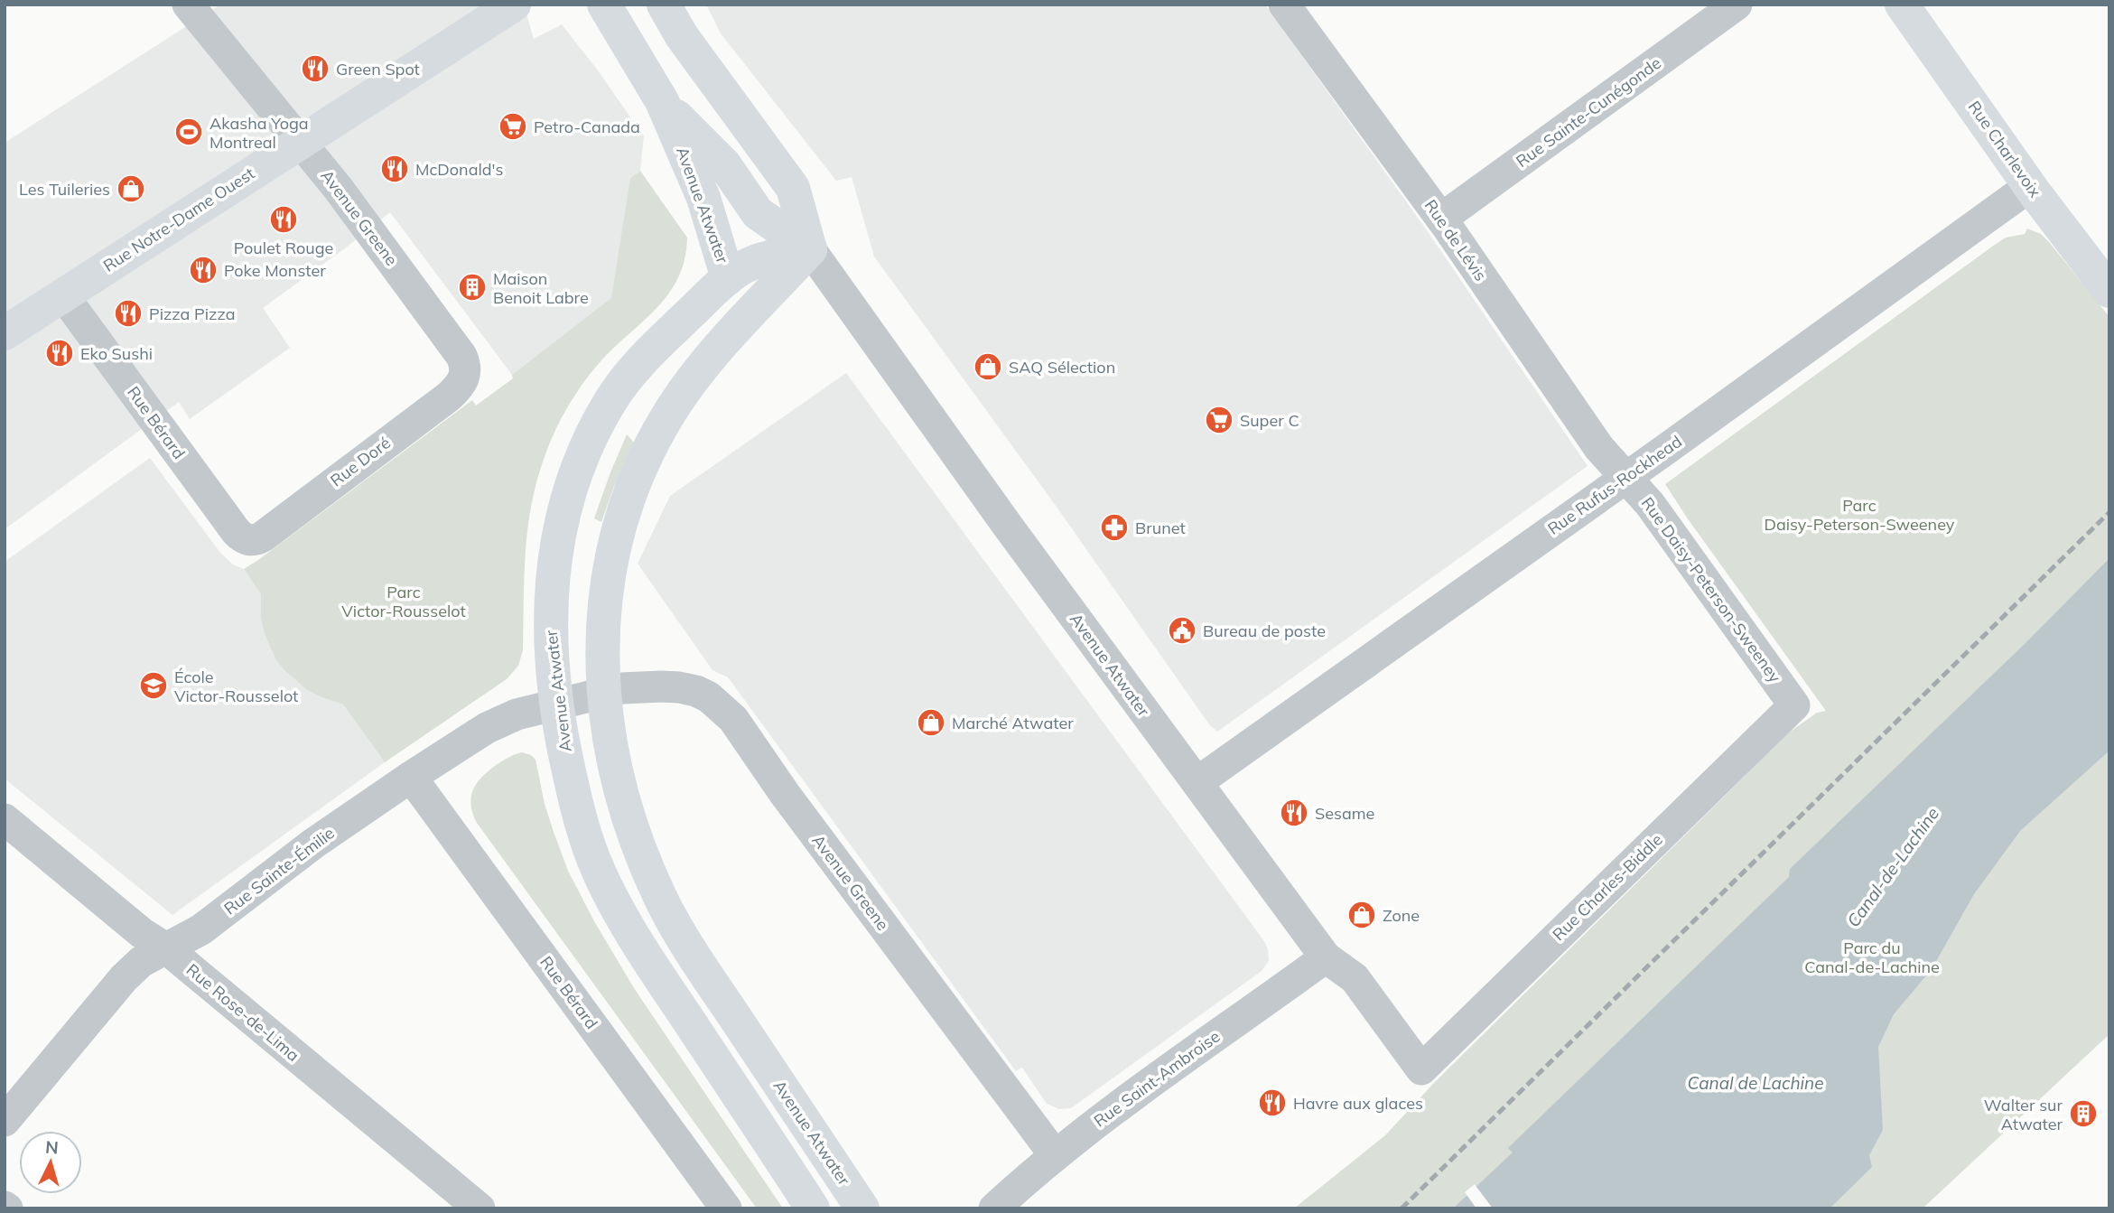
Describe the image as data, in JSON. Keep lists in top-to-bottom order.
{
  "streets": {
    "main road": ["Rue Charlevoix", "Avenue Atwater", "Rue Notre-Dame Ouest"],
    "street": [
      "Rue Sainte-Cunégonde",
      "Avenue Greene",
      "Rue de Lévis",
      "Rue Bérard",
      "Rue Doré",
      "Rue Rufus-Rockhead",
      "Rue Daisy-Peterson-Sweeney",
      "Rue Sainte-Émilie",
      "Rue Charles-Biddle",
      "Rue Rose-de-Lima",
      "Rue Saint-Ambroise"
    ]
  },
  "crossings": [
    ["Rue Sainte-Cunégonde", "Rue de Lévis"],
    ["Rue Charlevoix", "Rue Rufus-Rockhead"],
    ["Avenue Atwater", "Avenue Greene"],
    ["Avenue Atwater", "Rue Rufus-Rockhead"],
    ["Avenue Atwater", "Rue Sainte-Émilie"],
    ["Avenue Atwater", "Rue Charles-Biddle"],
    ["Avenue Atwater", "Rue Saint-Ambroise"],
    ["Avenue Greene", "Rue Notre-Dame Ouest"],
    ["Avenue Greene", "Rue Doré"],
    ["Avenue Greene", "Rue Sainte-Émilie"],
    ["Avenue Greene", "Rue Saint-Ambroise"],
    ["Rue Notre-Dame Ouest", "Rue Bérard"],
    ["Rue de Lévis", "Rue Rufus-Rockhead"],
    ["Rue de Lévis", "Rue Daisy-Peterson-Sweeney"],
    ["Rue Bérard", "Rue Doré"],
    ["Rue Bérard", "Rue Sainte-Émilie"],
    ["Rue Rufus-Rockhead", "Rue Daisy-Peterson-Sweeney"],
    ["Rue Daisy-Peterson-Sweeney", "Rue Charles-Biddle"],
    ["Rue Sainte-Émilie", "Rue Rose-de-Lima"]
  ],
  "water": ["Canal-de-Lachine", "Canal de Lachine"],
  "parks": ["Parc Daisy-Peterson-Sweeney", "Parc Victor-Rousselot", "Parc du Canal-de-Lachine"],
  "places": {
    "restaurant": [
      "Green Spot",
      "McDonald's",
      "Poulet Rouge",
      "Poke Monster",
      "Pizza Pizza",
      "Eko Sushi",
      "Sesame",
      "Havre aux glaces"
    ],
    "supermarket": ["Petro-Canada", "Super C"],
    "sports": ["Akasha Yoga Montreal"],
    "shop": [
      "Les Tuileries",
      "SAQ Sélection",
      "Marché Atwater",
      "Zone"
    ],
    "building": ["Maison Benoit Labre", "Walter sur Atwater"],
    "pharmacy": ["Brunet"],
    "public building": ["Bureau de poste"],
    "school or university": ["École Victor-Rousselot"]
  },
  "north": "top"
}
